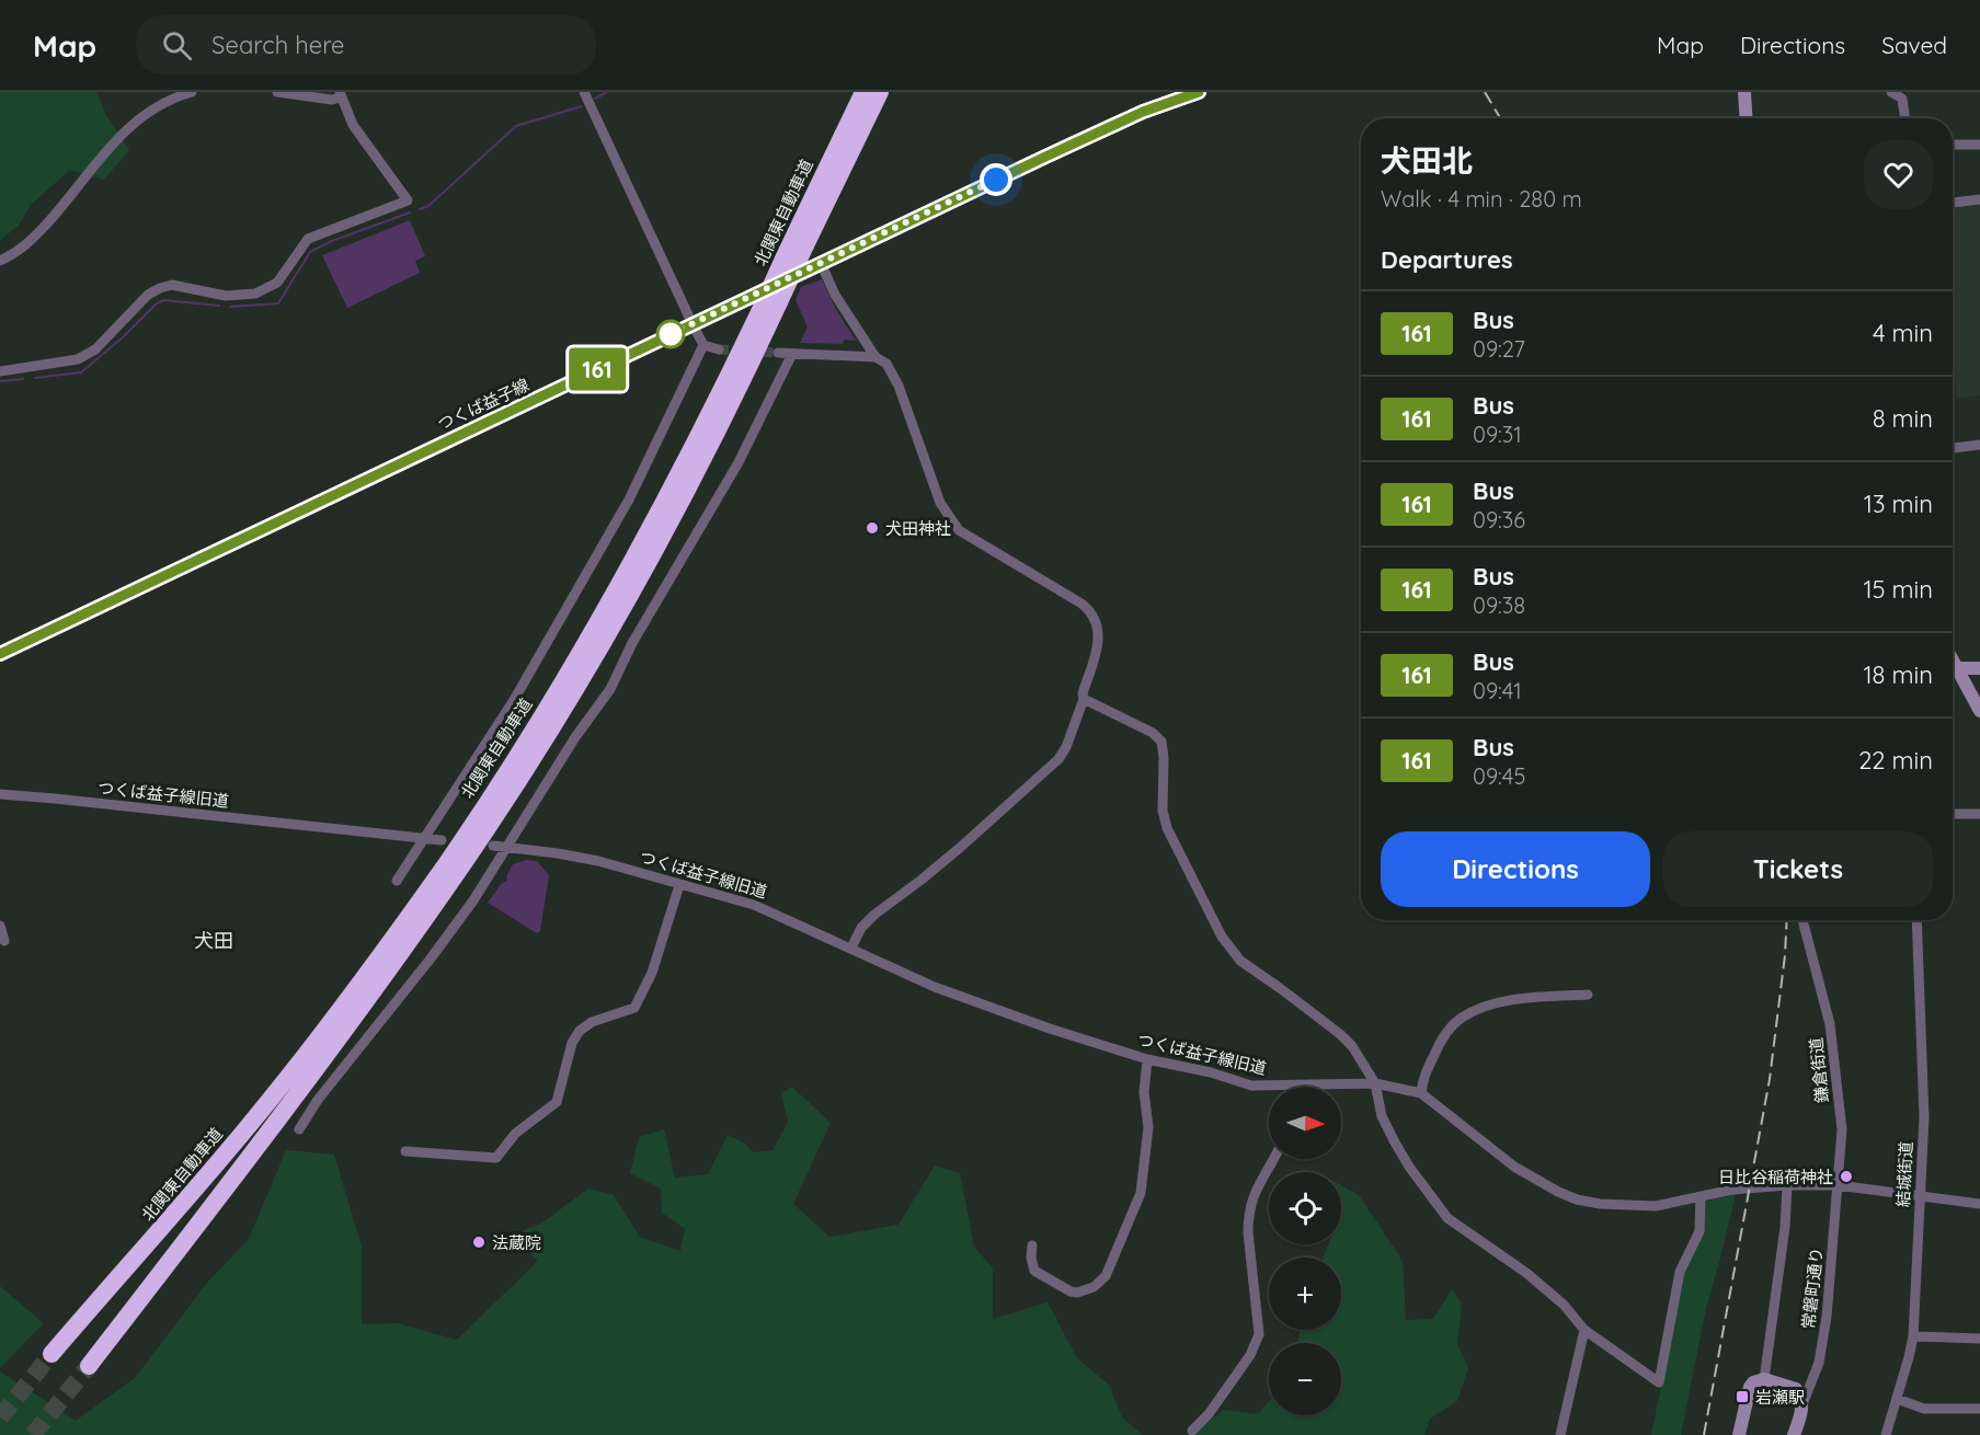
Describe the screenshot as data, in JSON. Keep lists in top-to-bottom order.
{
  "streets": {
    "highway": ["北関東自動車道"],
    "main road": ["つくば益子線"],
    "street": [
      "つくば益子線旧道",
      "鎌倉街道",
      "結城街道",
      "常磐町通り"
    ]
  },
  "crossings": [
    ["つくば益子線旧道", "鎌倉街道"],
    ["つくば益子線旧道", "結城街道"],
    ["鎌倉街道", "常磐町通り"]
  ],
  "districts": ["犬田"],
  "places": {
    "other": ["犬田神社", "日比谷稲荷神社", "法蔵院"],
    "transit": ["岩瀬駅"]
  },
  "lines": ["bus line 161"],
  "north": "right",
  "page": {
    "header": "Map",
    "search": "Search here",
    "nav": ["Map", "Directions", "Saved"],
    "on_map": "161",
    "heading": [
      ["犬田北", "Walk · 4 min · 280 m"],
      "Departures"
    ],
    "list": [
      {
        "mark": "161",
        "name": "Bus",
        "note": "09:27",
        "value": "4 min"
      },
      {
        "mark": "161",
        "name": "Bus",
        "note": "09:31",
        "value": "8 min"
      },
      {
        "mark": "161",
        "name": "Bus",
        "note": "09:36",
        "value": "13 min"
      },
      {
        "mark": "161",
        "name": "Bus",
        "note": "09:38",
        "value": "15 min"
      },
      {
        "mark": "161",
        "name": "Bus",
        "note": "09:41",
        "value": "18 min"
      },
      {
        "mark": "161",
        "name": "Bus",
        "note": "09:45",
        "value": "22 min"
      }
    ],
    "buttons": ["Directions", "Tickets"],
    "map_buttons": ["+", "−"]
  }
}
